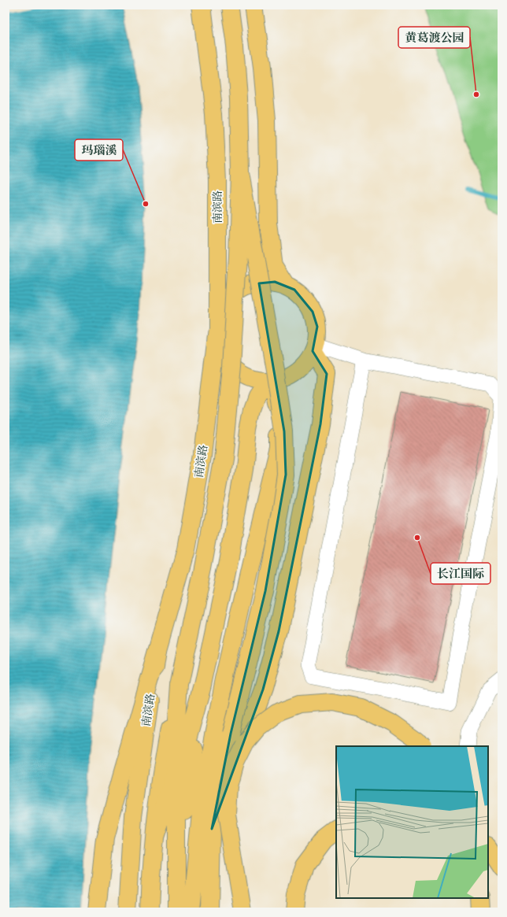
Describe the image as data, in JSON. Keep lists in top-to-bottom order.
{
  "streets": {
    "main road": ["南滨路"]
  },
  "places": ["黄葛渡公园", "玛瑙溪", "长江国际"]
}
